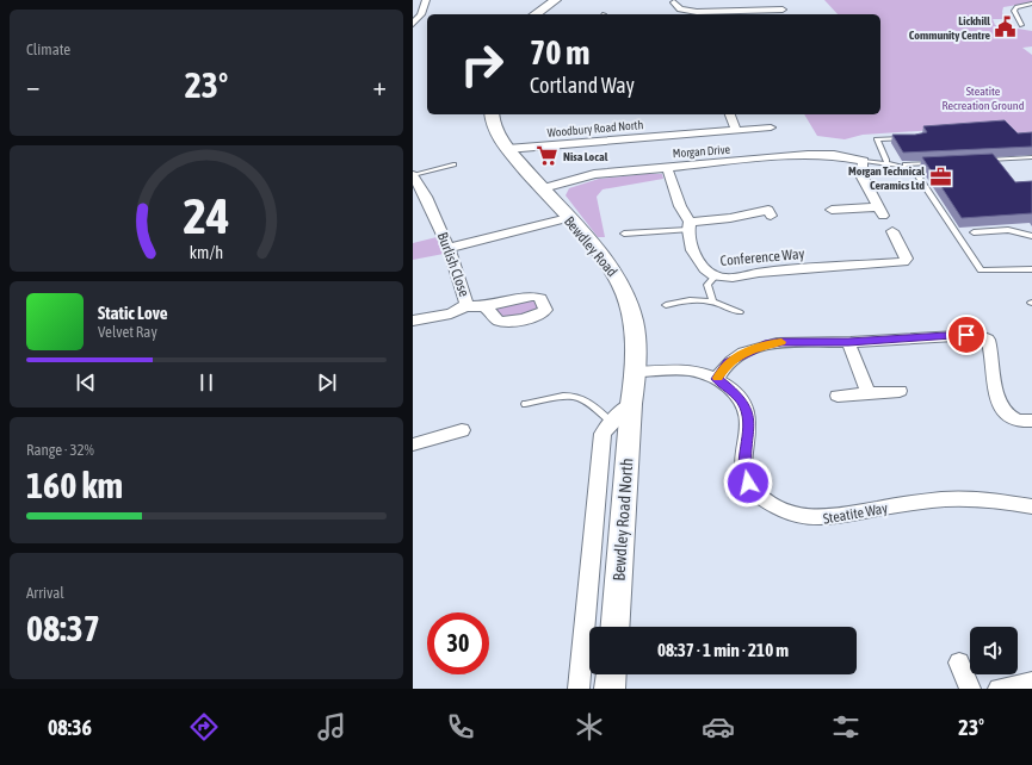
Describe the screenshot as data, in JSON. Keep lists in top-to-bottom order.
{
  "streets": {
    "main road": ["Bewdley Road", "Bewdley Road North"],
    "street": [
      "Woodbury Road North",
      "Morgan Drive",
      "Conference Way",
      "Burlish Close",
      "Steatite Way"
    ]
  },
  "crossings": [
    ["Woodbury Road North", "Bewdley Road"],
    ["Morgan Drive", "Bewdley Road"],
    ["Morgan Drive", "Conference Way"],
    ["Bewdley Road", "Steatite Way"],
    ["Bewdley Road", "Bewdley Road North"]
  ],
  "parks": ["Steatite Recreation Ground"],
  "places": {
    "public building": ["Lickhill Community Centre"],
    "supermarket": ["Nisa Local"],
    "office": ["Morgan Technical Ceramics Ltd"]
  },
  "page": {
    "tile": [
      "Climate",
      ["Range · 32%", "160 km"],
      ["Arrival", "08:37"]
    ],
    "turn": ["70 m", "Cortland Way"],
    "heat": ["−", "23°", "+"],
    "song": ["Static Love", "Velvet Ray"],
    "limit": "30",
    "trip": "08:37 · 1 min · 210 m",
    "tabs": ["08:36", "23°"],
    "gauge": ["24", "km/h"]
  }
}
